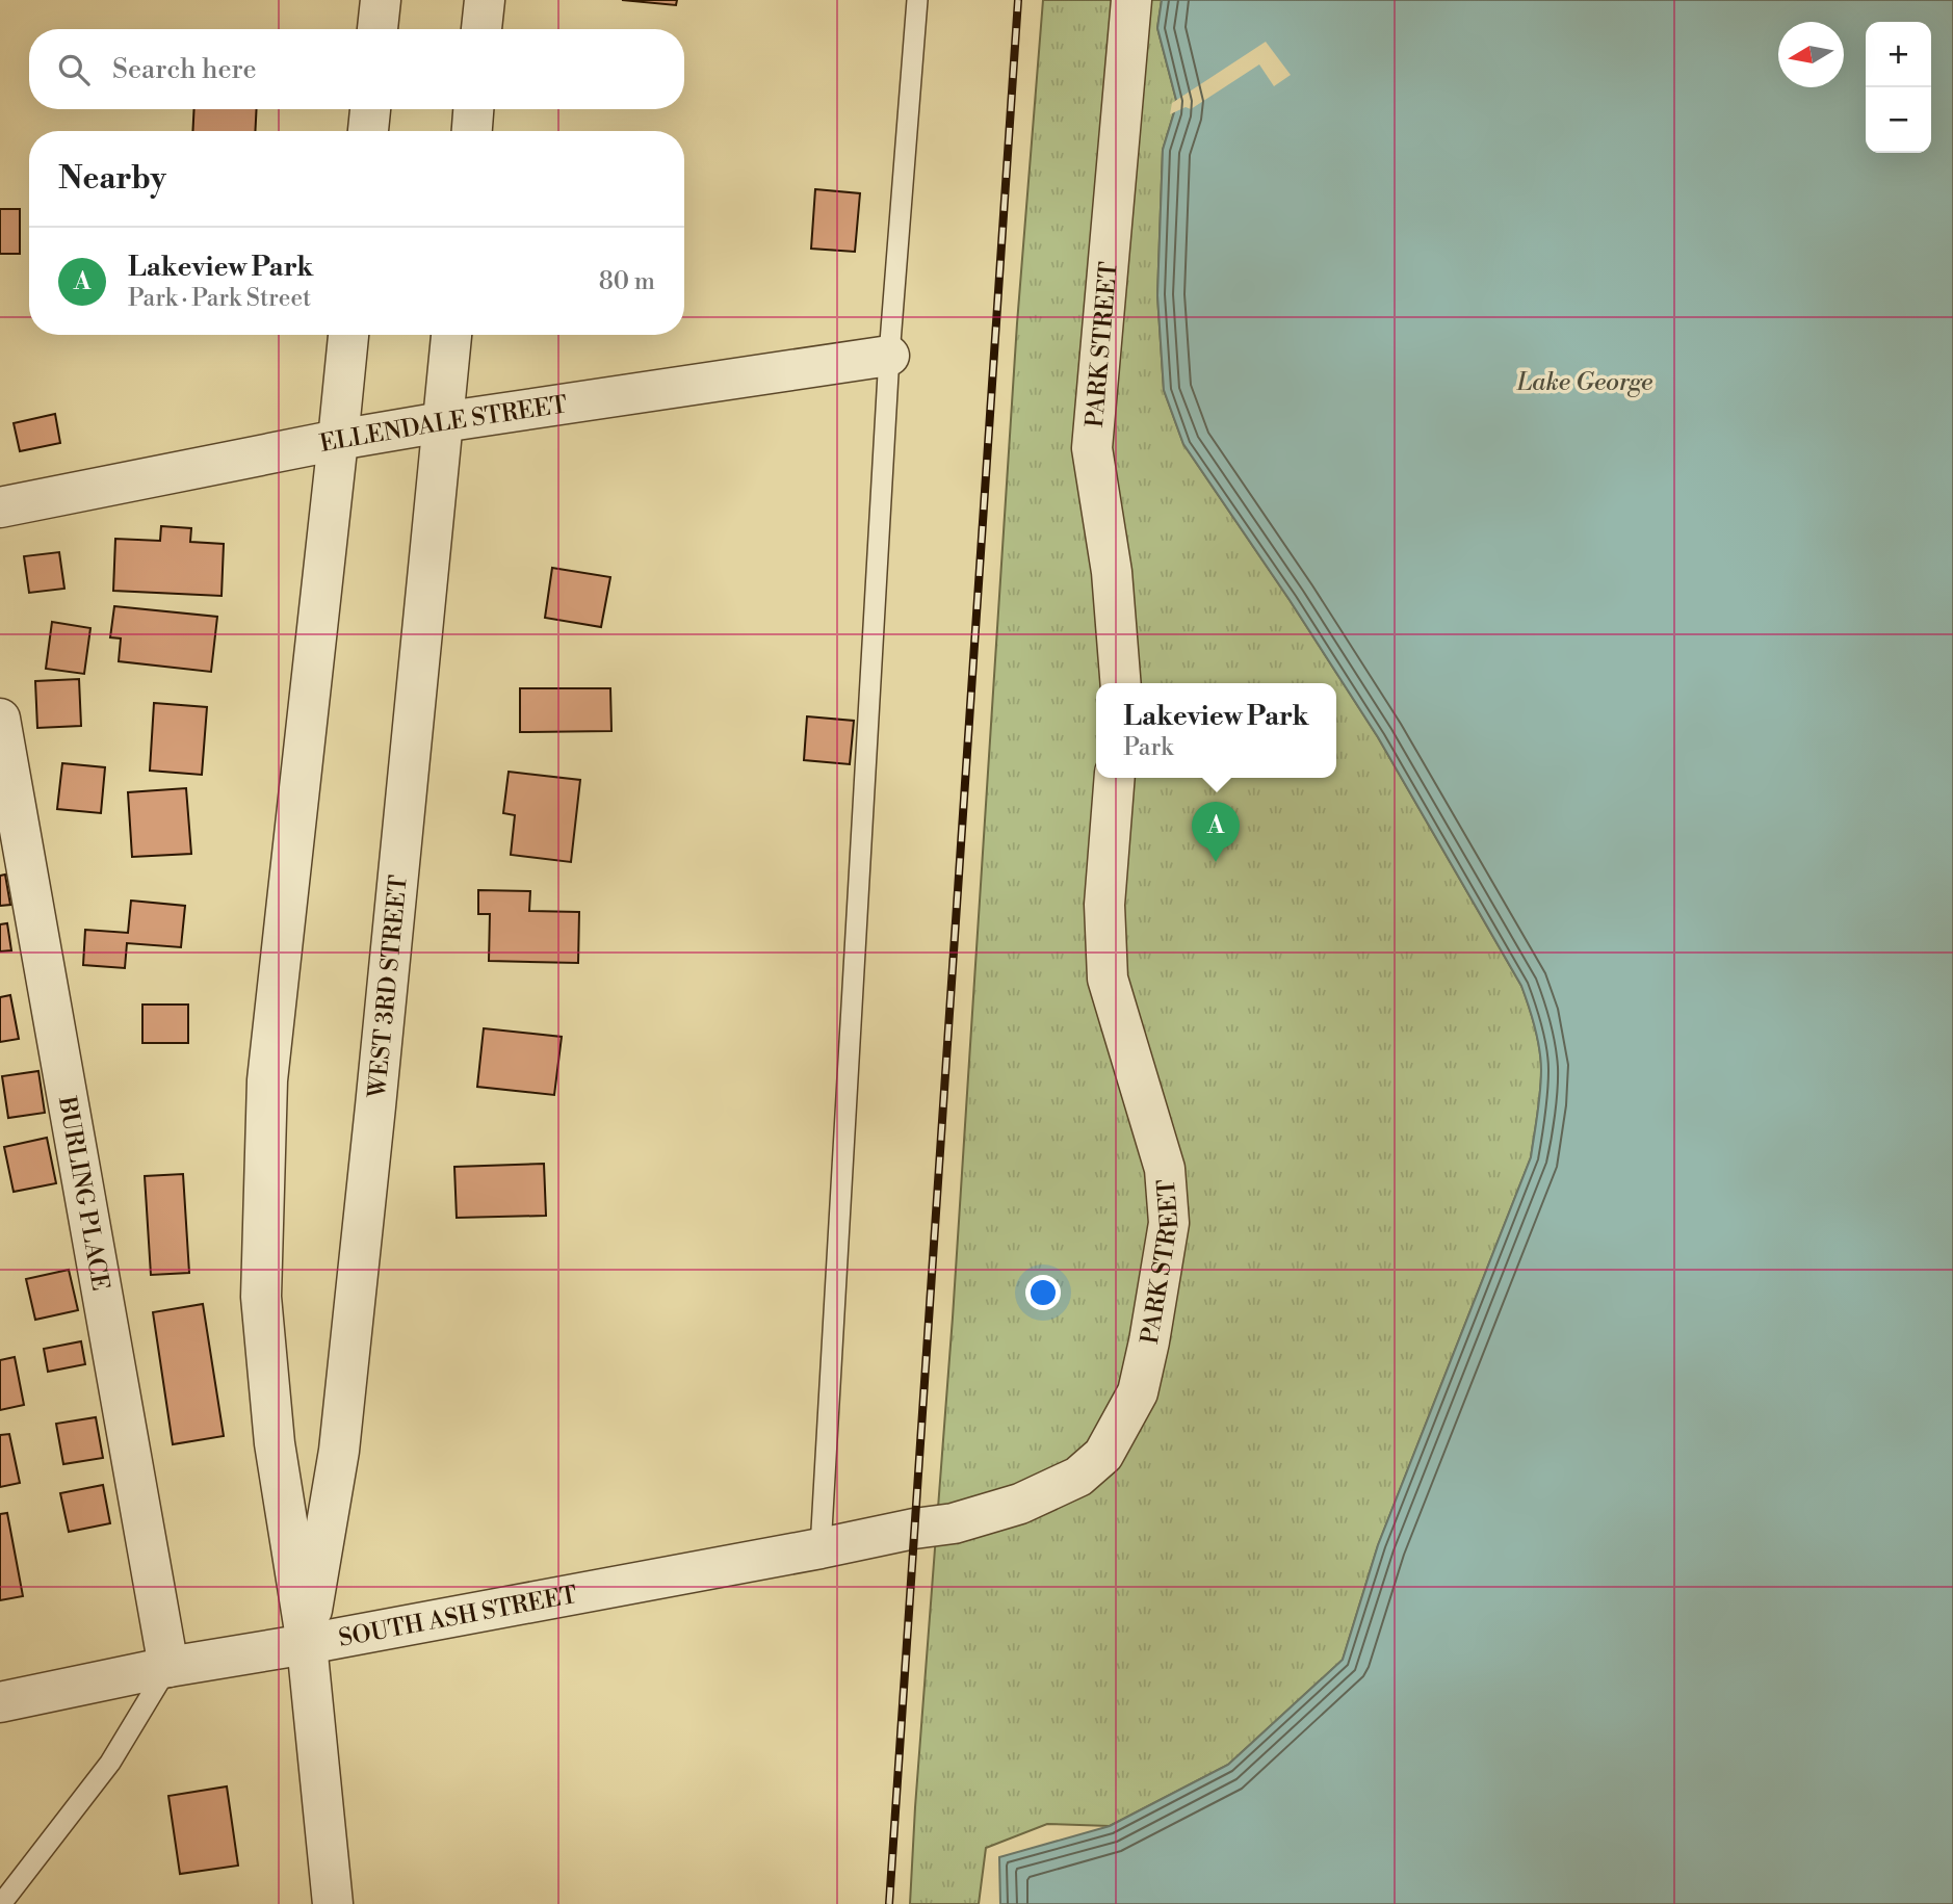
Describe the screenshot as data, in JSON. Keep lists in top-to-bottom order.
{
  "streets": {
    "street": [
      "PARK STREET",
      "ELLENDALE STREET",
      "WEST 3RD STREET",
      "BURLING PLACE",
      "SOUTH ASH STREET"
    ]
  },
  "crossings": [
    ["PARK STREET", "SOUTH ASH STREET"],
    ["ELLENDALE STREET", "WEST 3RD STREET"],
    ["WEST 3RD STREET", "SOUTH ASH STREET"],
    ["BURLING PLACE", "SOUTH ASH STREET"]
  ],
  "water": ["Lake George"],
  "north": "left",
  "page": {
    "map_buttons": ["+", "−"],
    "search": "Search here",
    "heading": "Nearby",
    "list": [
      {
        "mark": "A",
        "name": "Lakeview Park",
        "note": "Park · Park Street",
        "value": "80 m"
      }
    ],
    "popup": ["Lakeview Park", "Park"],
    "pins": "A"
  }
}
